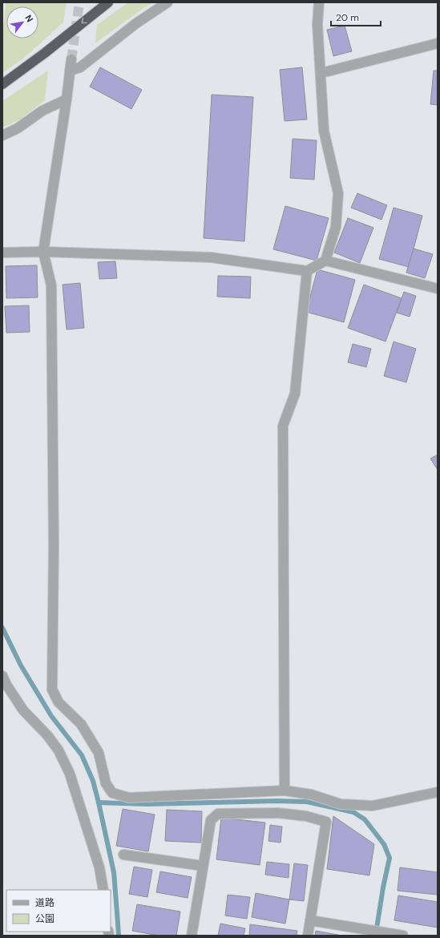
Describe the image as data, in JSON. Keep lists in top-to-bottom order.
{
  "legend": ["道路", "公園"],
  "scale_bar": "20 m",
  "north": "top right"
}
